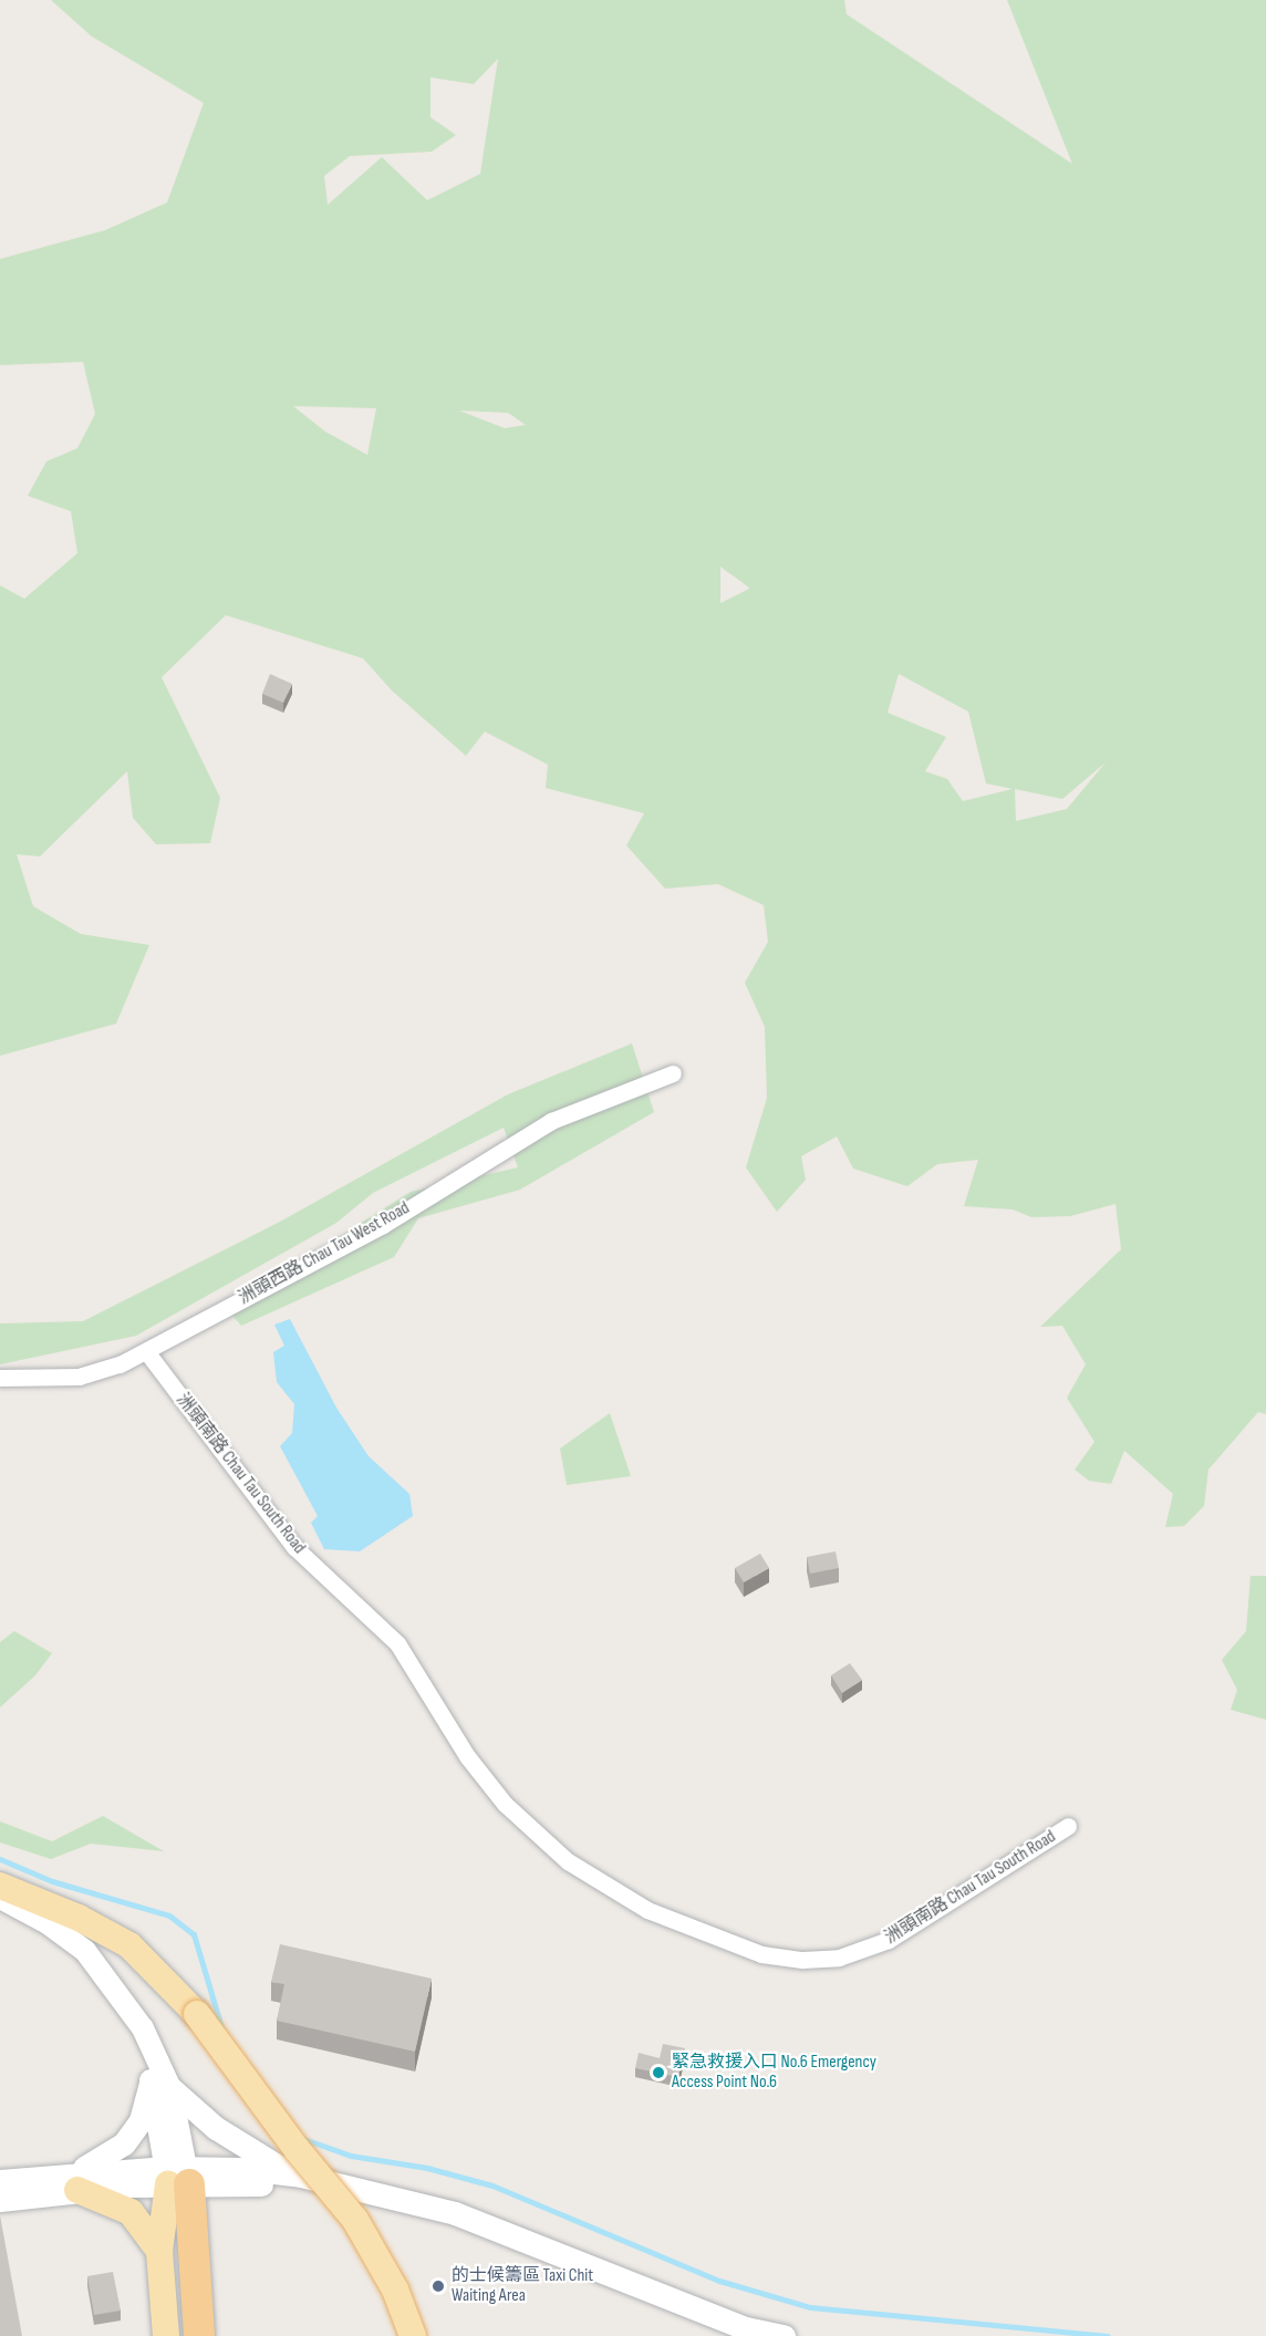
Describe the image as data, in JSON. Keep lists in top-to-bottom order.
{
  "streets": {
    "street": ["洲頭西路 Chau Tau West Road", "洲頭南路 Chau Tau South Road"]
  },
  "crossings": [
    ["洲頭西路 Chau Tau West Road", "洲頭南路 Chau Tau South Road"]
  ],
  "places": ["緊急救援入口 No.6 Emergency Access Point No.6", "的士候籌區 Taxi Chit Waiting Area"]
}
